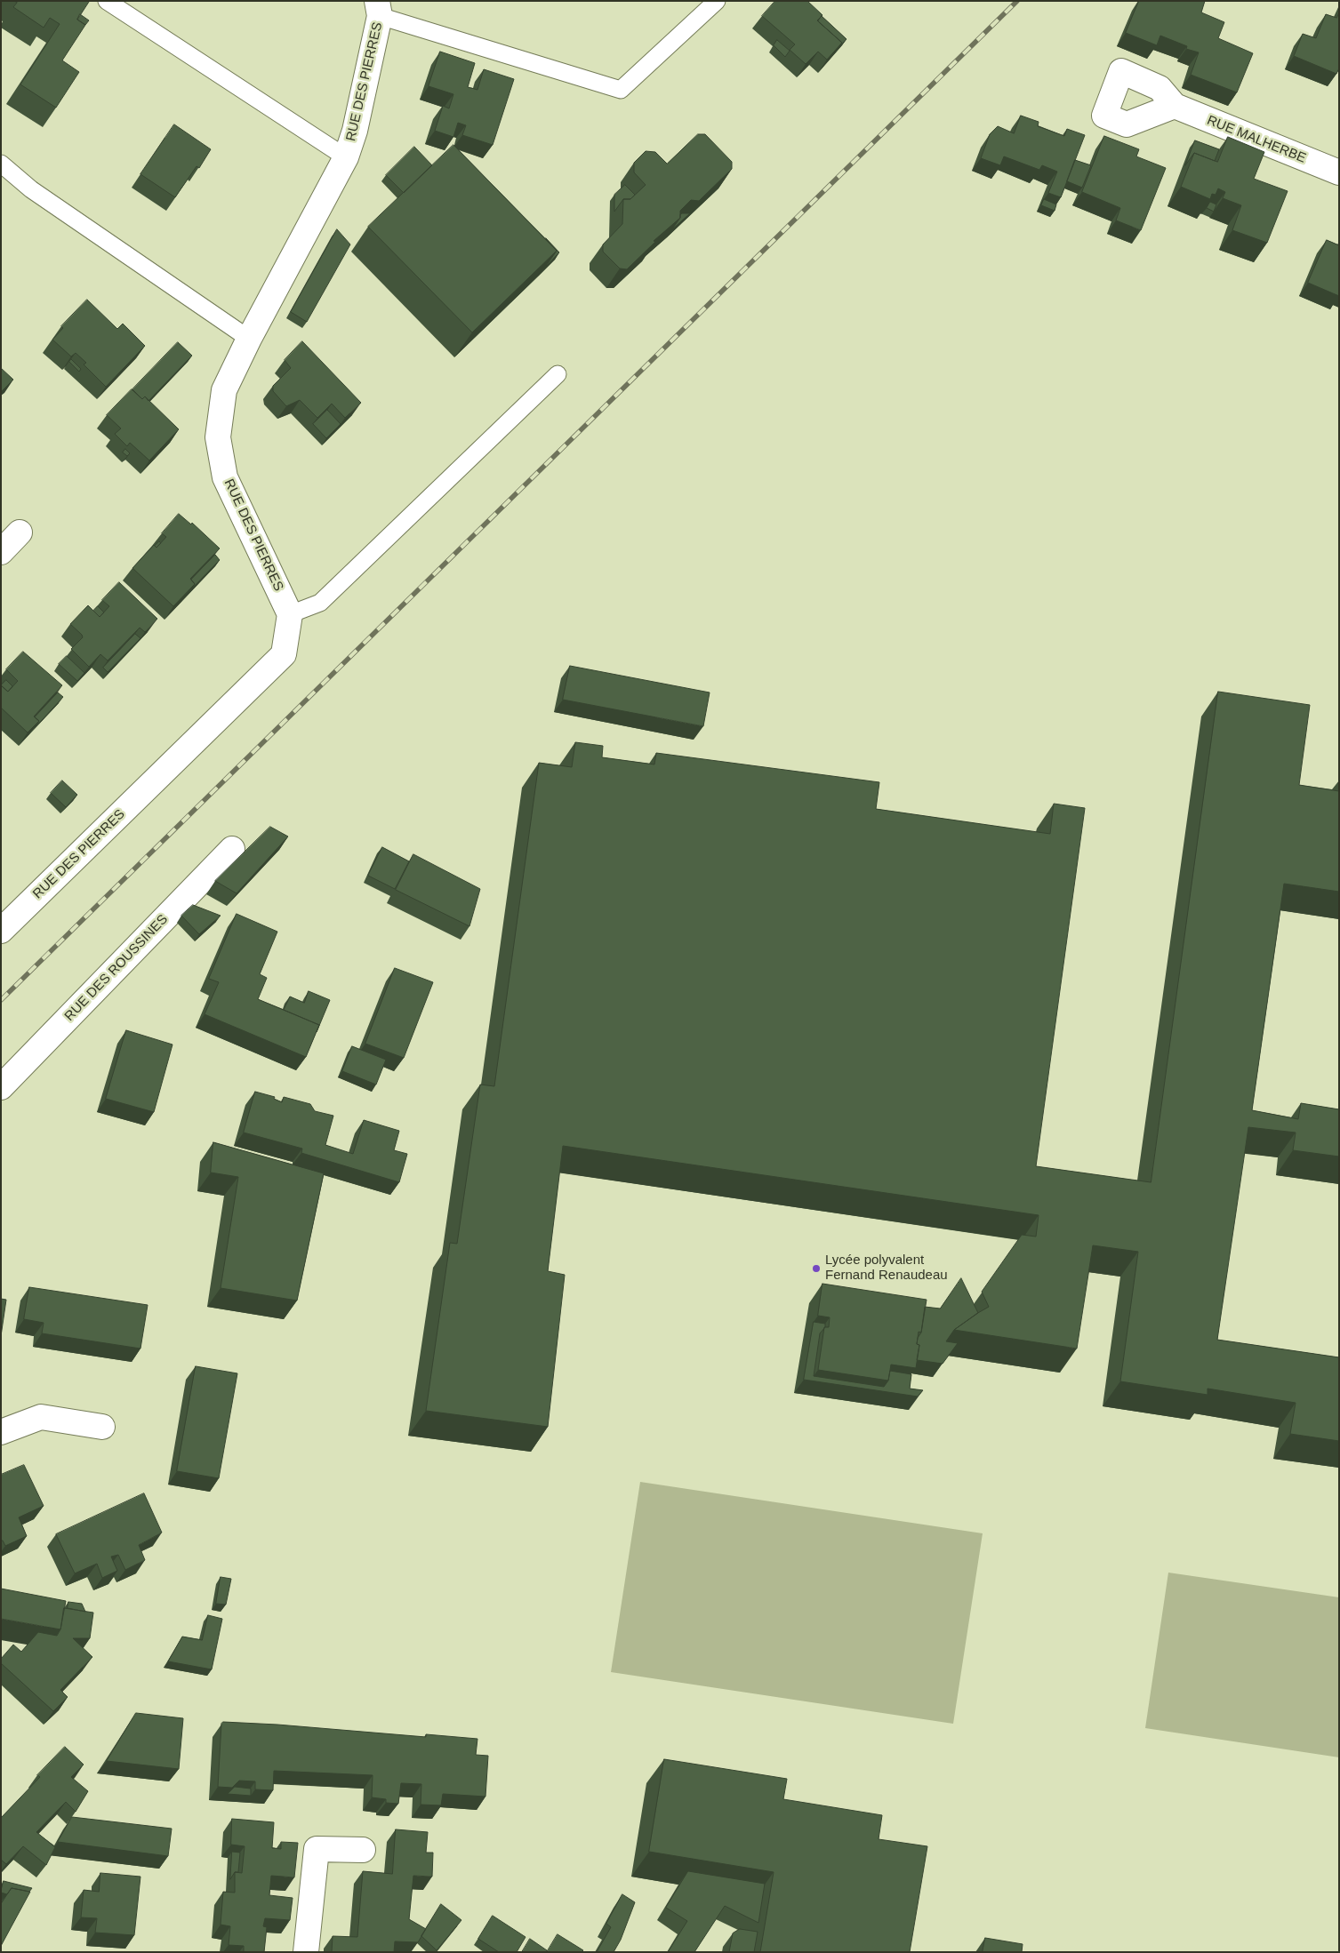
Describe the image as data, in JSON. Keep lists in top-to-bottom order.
{
  "streets": {
    "street": ["RUE DES PIERRES", "RUE MALHERBE", "RUE DES ROUSSINES"]
  },
  "places": ["Lycée polyvalent Fernand Renaudeau"]
}
